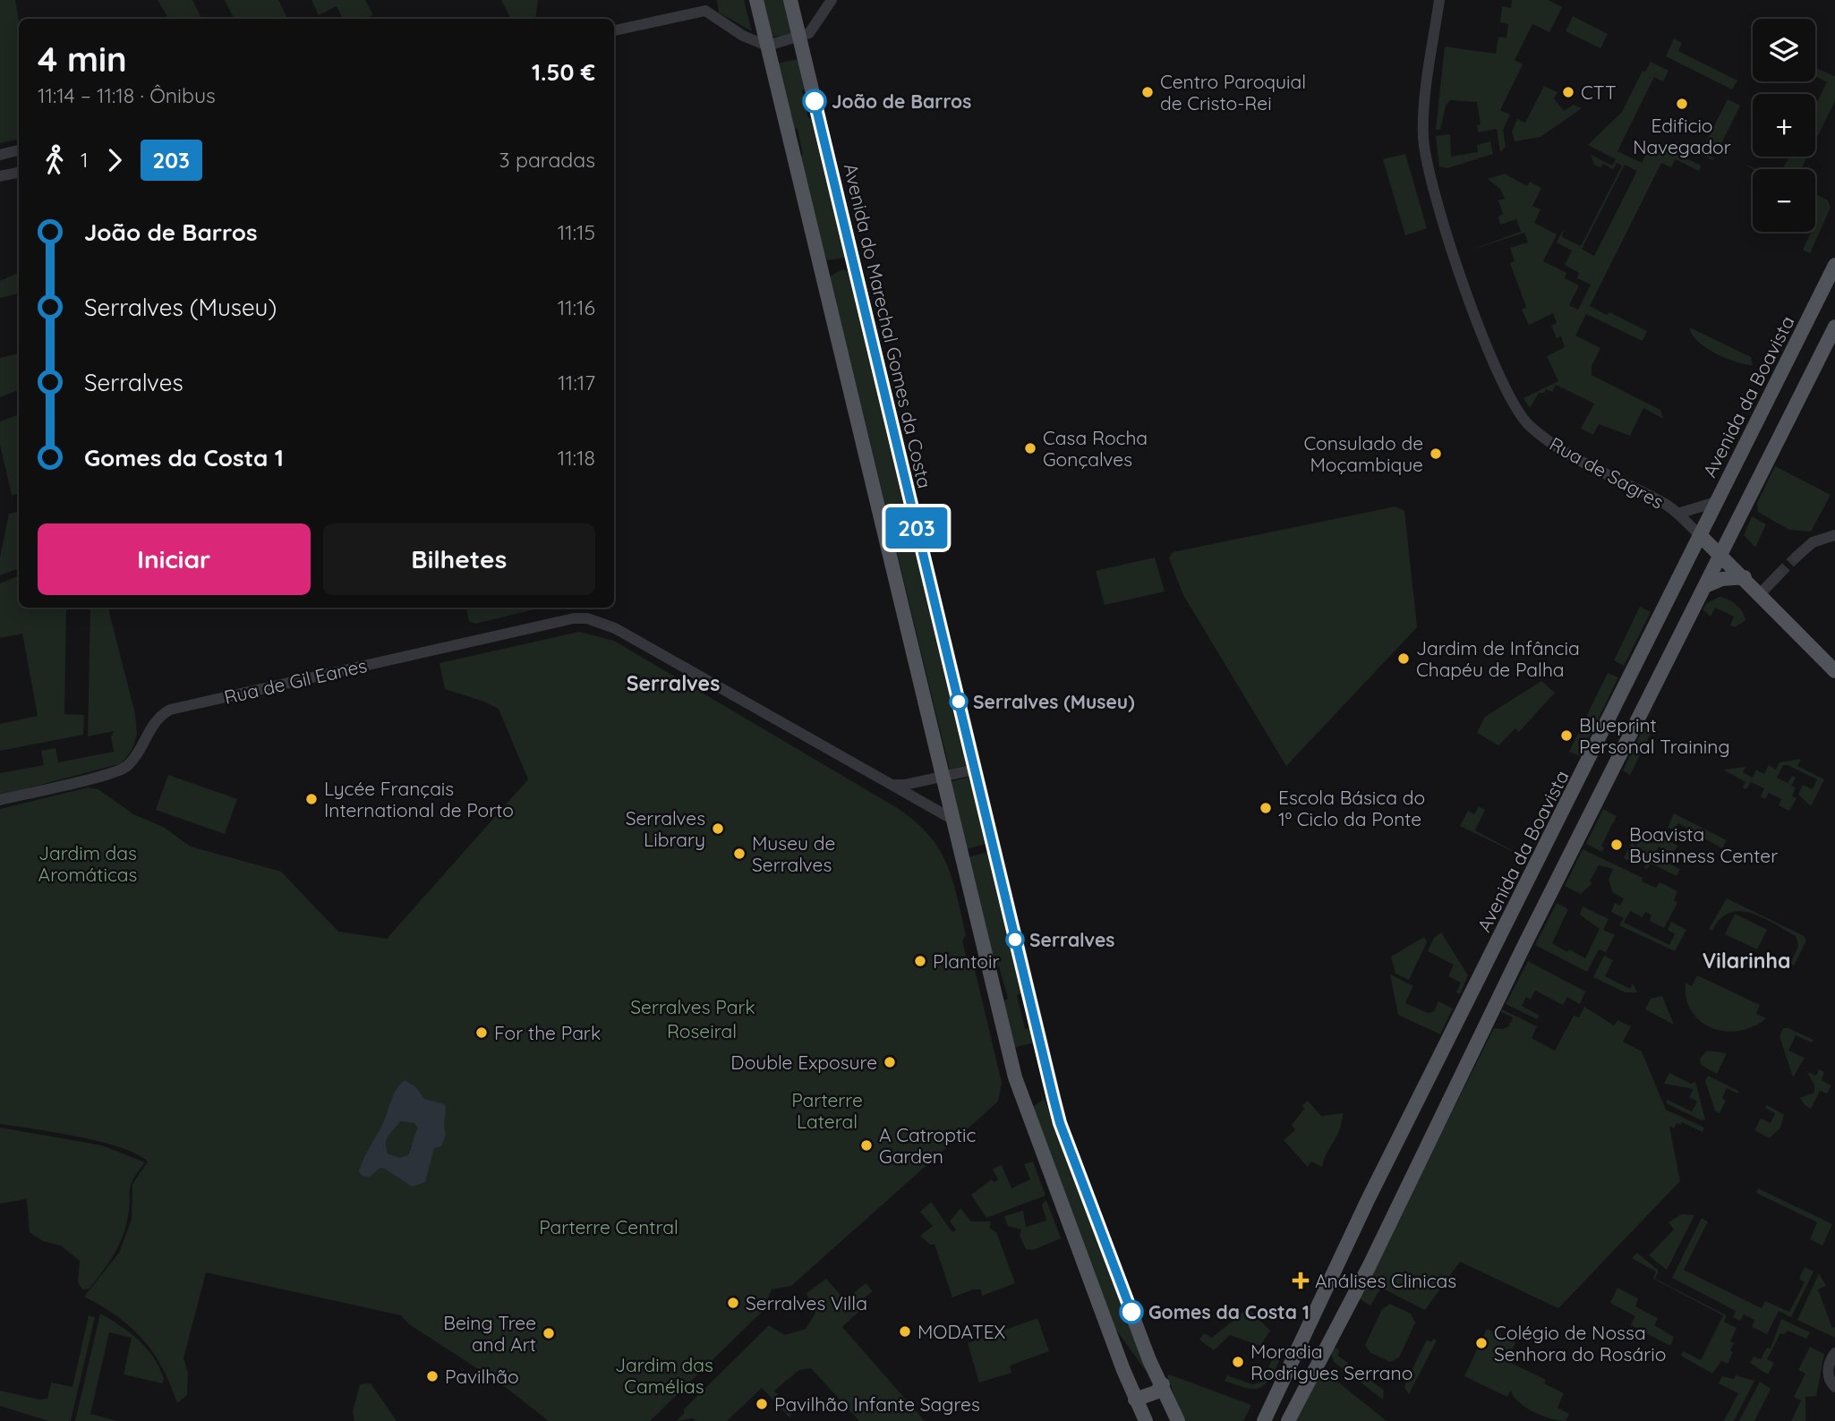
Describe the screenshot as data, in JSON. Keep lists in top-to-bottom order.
{
  "streets": {
    "main road": ["Avenida do Marechal Gomes da Costa", "Avenida da Boavista"],
    "street": ["Rua de Sagres", "Rua de Gil Eanes"]
  },
  "crossings": [
    ["Avenida da Boavista", "Rua de Sagres"]
  ],
  "districts": ["Serralves", "Vilarinha"],
  "parks": [
    "Jardim das Aromáticas",
    "Serralves Park",
    "Roseiral",
    "Parterre Lateral",
    "Parterre Central",
    "Jardim das Camélias"
  ],
  "places": {
    "other": [
      "Centro Paroquial de Cristo-Rei",
      "CTT",
      "João de Barros",
      "Edificio Navegador",
      "Casa Rocha Gonçalves",
      "Consulado de Moçambique",
      "Jardim de Infância Chapéu de Palha",
      "Serralves (Museu)",
      "Blueprint Personal Training",
      "Lycée Français International de Porto",
      "Escola Básica do 1º Ciclo da Ponte",
      "Serralves Library",
      "Boavista Businness Center",
      "Museu de Serralves",
      "Serralves",
      "Plantoir",
      "For the Park",
      "Double Exposure",
      "A Catroptic Garden",
      "Serralves Villa",
      "Gomes da Costa 1",
      "MODATEX",
      "Being Tree and Art",
      "Colégio de Nossa Senhora do Rosário",
      "Moradia Rodrigues Serrano",
      "Pavilhão",
      "Pavilhão Infante Sagres"
    ],
    "health": ["Análises Clinicas"]
  },
  "lines": ["bus line 203"],
  "page": {
    "on_map": "203",
    "map_buttons": ["+", "−"],
    "heading": ["4 min", "11:14 – 11:18 · Ônibus", "1.50 €"],
    "legs": ["1", "203", "3 paradas"],
    "list": [
      {
        "name": "João de Barros",
        "value": "11:15"
      },
      {
        "name": "Serralves (Museu)",
        "value": "11:16"
      },
      {
        "name": "Serralves",
        "value": "11:17"
      },
      {
        "name": "Gomes da Costa 1",
        "value": "11:18"
      }
    ],
    "buttons": ["Iniciar", "Bilhetes"]
  }
}
